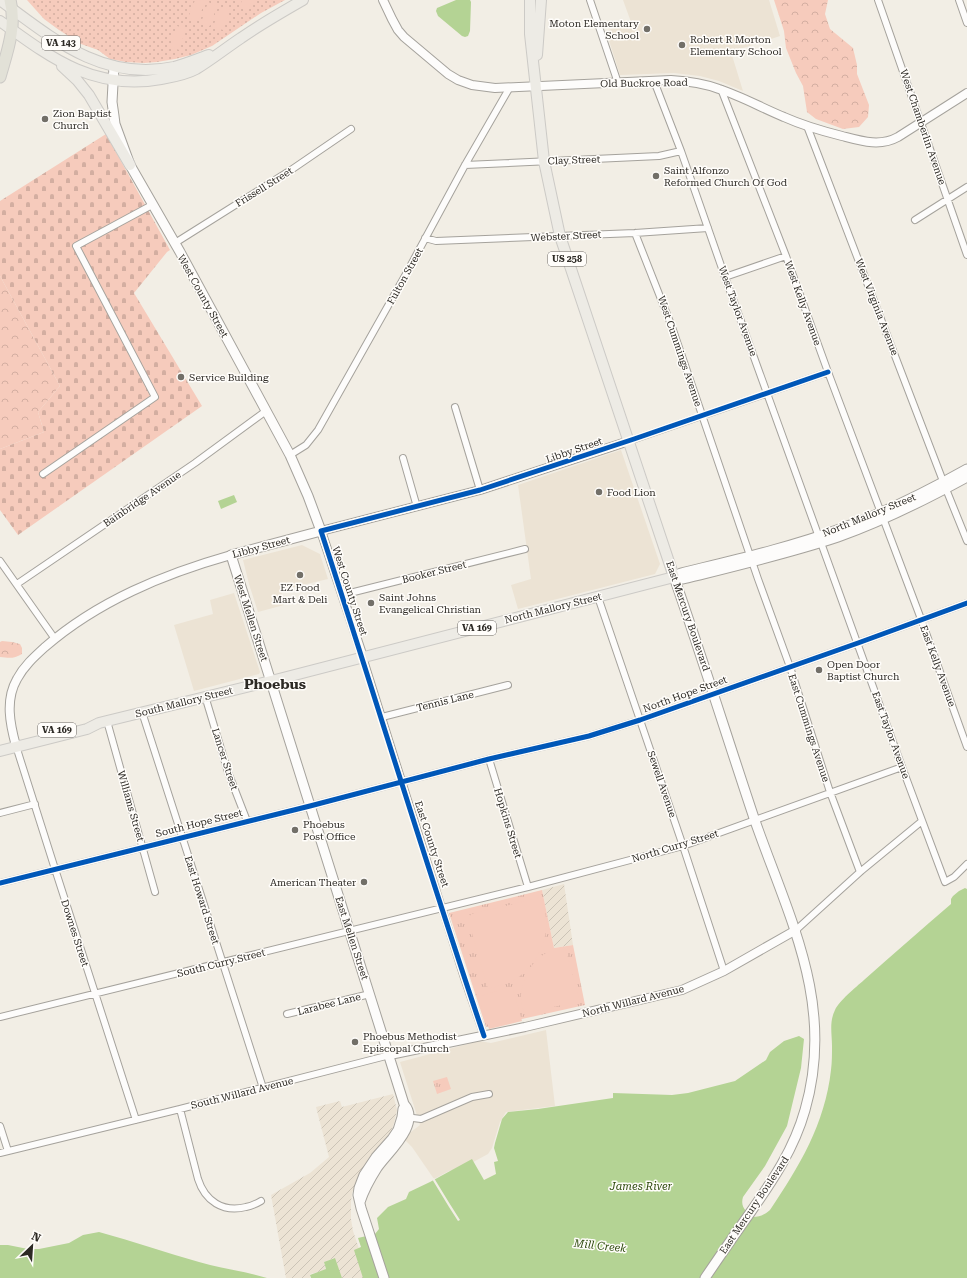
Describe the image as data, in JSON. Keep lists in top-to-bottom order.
{
  "streets": {
    "main road": [
      "VA 143",
      "US 258",
      "West County Street",
      "Libby Street",
      "North Mallory Street",
      "East Mercury Boulevard",
      "West Mellen Street",
      "VA 169",
      "South Mallory Street",
      "East Mellen Street"
    ],
    "street": [
      "Old Buckroe Road",
      "West Chamberlin Avenue",
      "Clay Street",
      "Frissell Street",
      "Webster Street",
      "Fulton Street",
      "West Kelly Avenue",
      "West Virginia Avenue",
      "West Taylor Avenue",
      "West Cummings Avenue",
      "Bainbridge Avenue",
      "Booker Street",
      "East Kelly Avenue",
      "North Hope Street",
      "Tennis Lane",
      "East Cummings Avenue",
      "East Taylor Avenue",
      "Lancer Street",
      "Sewell Avenue",
      "Williams Street",
      "South Hope Street",
      "Hopkins Street",
      "East County Street",
      "North Curry Street",
      "East Howard Street",
      "Downes Street",
      "South Curry Street",
      "North Willard Avenue",
      "Larabee Lane",
      "South Willard Avenue"
    ]
  },
  "crossings": [
    ["VA 143", "West County Street"],
    ["Old Buckroe Road", "West Chamberlin Avenue"],
    ["Old Buckroe Road", "Fulton Street"],
    ["Old Buckroe Road", "West Kelly Avenue"],
    ["Old Buckroe Road", "West Virginia Avenue"],
    ["Old Buckroe Road", "West Taylor Avenue"],
    ["Old Buckroe Road", "East Mercury Boulevard"],
    ["Clay Street", "Fulton Street"],
    ["Clay Street", "West Taylor Avenue"],
    ["Clay Street", "East Mercury Boulevard"],
    ["Frissell Street", "West County Street"],
    ["Webster Street", "Fulton Street"],
    ["Webster Street", "West Taylor Avenue"],
    ["Webster Street", "West Cummings Avenue"],
    ["Webster Street", "East Mercury Boulevard"],
    ["Fulton Street", "West County Street"],
    ["West County Street", "Libby Street"],
    ["West County Street", "Bainbridge Avenue"],
    ["West County Street", "North Mallory Street"],
    ["West County Street", "Booker Street"],
    ["West County Street", "South Mallory Street"],
    ["West County Street", "East County Street"],
    ["West Kelly Avenue", "Libby Street"],
    ["West Kelly Avenue", "North Mallory Street"],
    ["West Kelly Avenue", "East Kelly Avenue"],
    ["West Virginia Avenue", "North Mallory Street"],
    ["West Taylor Avenue", "Libby Street"],
    ["West Taylor Avenue", "North Mallory Street"],
    ["West Taylor Avenue", "East Taylor Avenue"],
    ["West Cummings Avenue", "Libby Street"],
    ["West Cummings Avenue", "North Mallory Street"],
    ["West Cummings Avenue", "East Cummings Avenue"],
    ["Libby Street", "East Mercury Boulevard"],
    ["Libby Street", "West Mellen Street"],
    ["Libby Street", "South Mallory Street"],
    ["Libby Street", "Downes Street"],
    ["North Mallory Street", "East Mercury Boulevard"],
    ["North Mallory Street", "East Kelly Avenue"],
    ["North Mallory Street", "South Mallory Street"],
    ["North Mallory Street", "East Cummings Avenue"],
    ["North Mallory Street", "East Taylor Avenue"],
    ["North Mallory Street", "Sewell Avenue"],
    ["North Mallory Street", "East County Street"],
    ["East Mercury Boulevard", "North Hope Street"],
    ["East Mercury Boulevard", "North Curry Street"],
    ["East Mercury Boulevard", "North Willard Avenue"],
    ["West Mellen Street", "South Mallory Street"],
    ["West Mellen Street", "East Mellen Street"],
    ["East Kelly Avenue", "North Hope Street"],
    ["North Hope Street", "East Cummings Avenue"],
    ["North Hope Street", "East Taylor Avenue"],
    ["North Hope Street", "Sewell Avenue"],
    ["North Hope Street", "South Hope Street"],
    ["North Hope Street", "Hopkins Street"],
    ["North Hope Street", "East County Street"],
    ["Tennis Lane", "East County Street"],
    ["South Mallory Street", "Lancer Street"],
    ["South Mallory Street", "Williams Street"],
    ["South Mallory Street", "East County Street"],
    ["South Mallory Street", "East Howard Street"],
    ["South Mallory Street", "Downes Street"],
    ["South Mallory Street", "East Mellen Street"],
    ["East Cummings Avenue", "North Curry Street"],
    ["East Cummings Avenue", "North Willard Avenue"],
    ["East Taylor Avenue", "North Curry Street"],
    ["East Taylor Avenue", "North Willard Avenue"],
    ["Lancer Street", "South Hope Street"],
    ["Sewell Avenue", "North Curry Street"],
    ["Sewell Avenue", "North Willard Avenue"],
    ["Williams Street", "South Hope Street"],
    ["South Hope Street", "East County Street"],
    ["South Hope Street", "East Howard Street"],
    ["South Hope Street", "Downes Street"],
    ["South Hope Street", "East Mellen Street"],
    ["Hopkins Street", "North Curry Street"],
    ["East County Street", "North Curry Street"],
    ["East County Street", "South Curry Street"],
    ["East County Street", "North Willard Avenue"],
    ["East County Street", "South Willard Avenue"],
    ["North Curry Street", "South Curry Street"],
    ["East Howard Street", "South Curry Street"],
    ["East Howard Street", "South Willard Avenue"],
    ["Downes Street", "South Curry Street"],
    ["Downes Street", "South Willard Avenue"],
    ["East Mellen Street", "South Curry Street"],
    ["East Mellen Street", "Larabee Lane"],
    ["East Mellen Street", "South Willard Avenue"],
    ["North Willard Avenue", "South Willard Avenue"]
  ],
  "districts": ["Phoebus"],
  "water": ["James River", "Mill Creek"],
  "places": [
    "Moton Elementary School",
    "Robert R Morton Elementary School",
    "Zion Baptist Church",
    "Saint Alfonzo Reformed Church Of God",
    "Service Building",
    "Food Lion",
    "EZ Food Mart & Deli",
    "Saint Johns Evangelical Christian",
    "Open Door Baptist Church",
    "Phoebus Post Office",
    "American Theater",
    "Phoebus Methodist Episcopal Church"
  ],
  "north": "top right"
}
